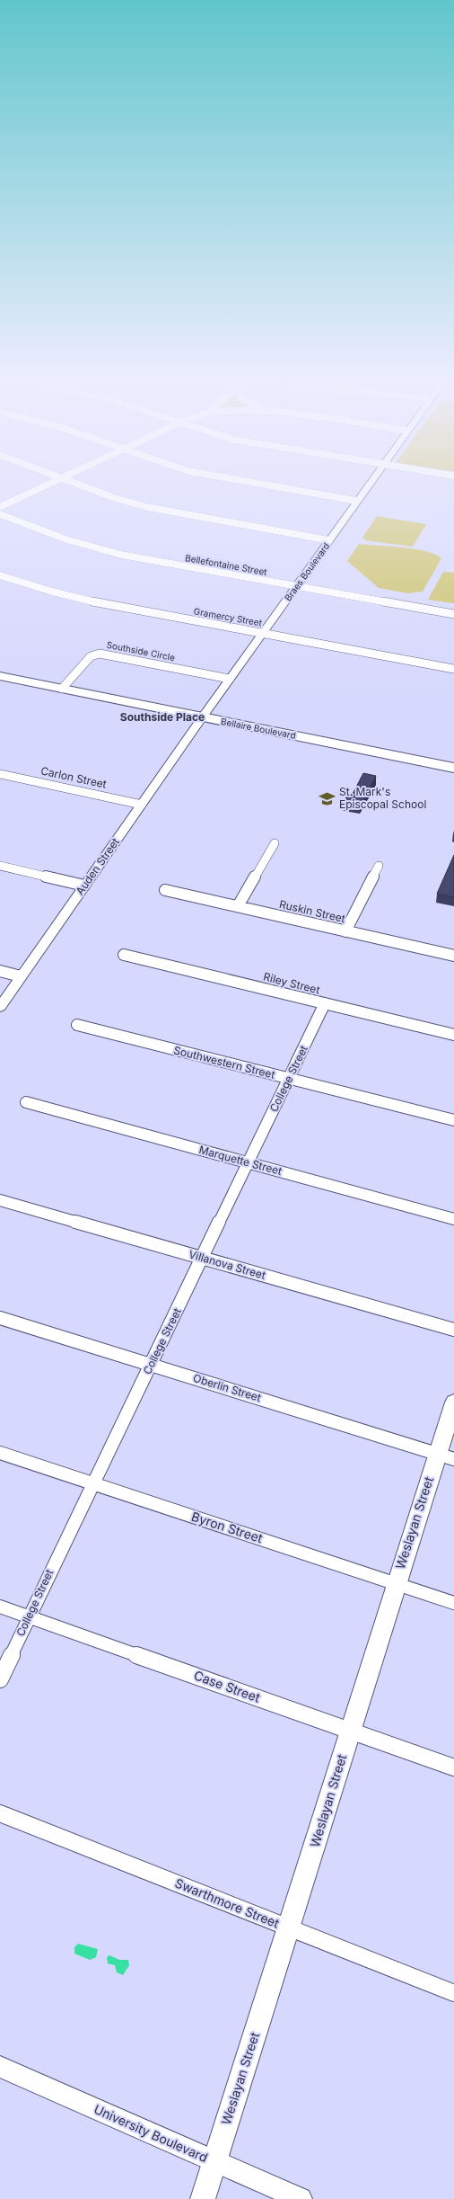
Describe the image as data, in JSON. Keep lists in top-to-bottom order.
{
  "streets": {
    "main road": ["Bellaire Boulevard", "Weslayan Street"],
    "street": [
      "Bellefontaine Street",
      "Braes Boulevard",
      "Gramercy Street",
      "Southside Circle",
      "Carlon Street",
      "Auden Street",
      "Ruskin Street",
      "Riley Street",
      "Southwestern Street",
      "College Street",
      "Marquette Street",
      "Villanova Street",
      "Oberlin Street",
      "Byron Street",
      "Case Street",
      "Swarthmore Street",
      "University Boulevard"
    ]
  },
  "crossings": [
    ["Bellefontaine Street", "Braes Boulevard"],
    ["Braes Boulevard", "Gramercy Street"],
    ["Braes Boulevard", "Southside Circle"],
    ["Braes Boulevard", "Bellaire Boulevard"],
    ["Braes Boulevard", "Auden Street"],
    ["Southside Circle", "Bellaire Boulevard"],
    ["Bellaire Boulevard", "Auden Street"],
    ["Carlon Street", "Auden Street"],
    ["Riley Street", "College Street"],
    ["Southwestern Street", "College Street"],
    ["College Street", "Marquette Street"],
    ["College Street", "Villanova Street"],
    ["College Street", "Oberlin Street"],
    ["College Street", "Byron Street"],
    ["College Street", "Case Street"],
    ["Oberlin Street", "Weslayan Street"],
    ["Weslayan Street", "Byron Street"],
    ["Weslayan Street", "Case Street"],
    ["Weslayan Street", "Swarthmore Street"],
    ["Weslayan Street", "University Boulevard"]
  ],
  "districts": ["Southside Place"],
  "places": {
    "school or university": ["St. Mark's Episcopal School"]
  }
}
